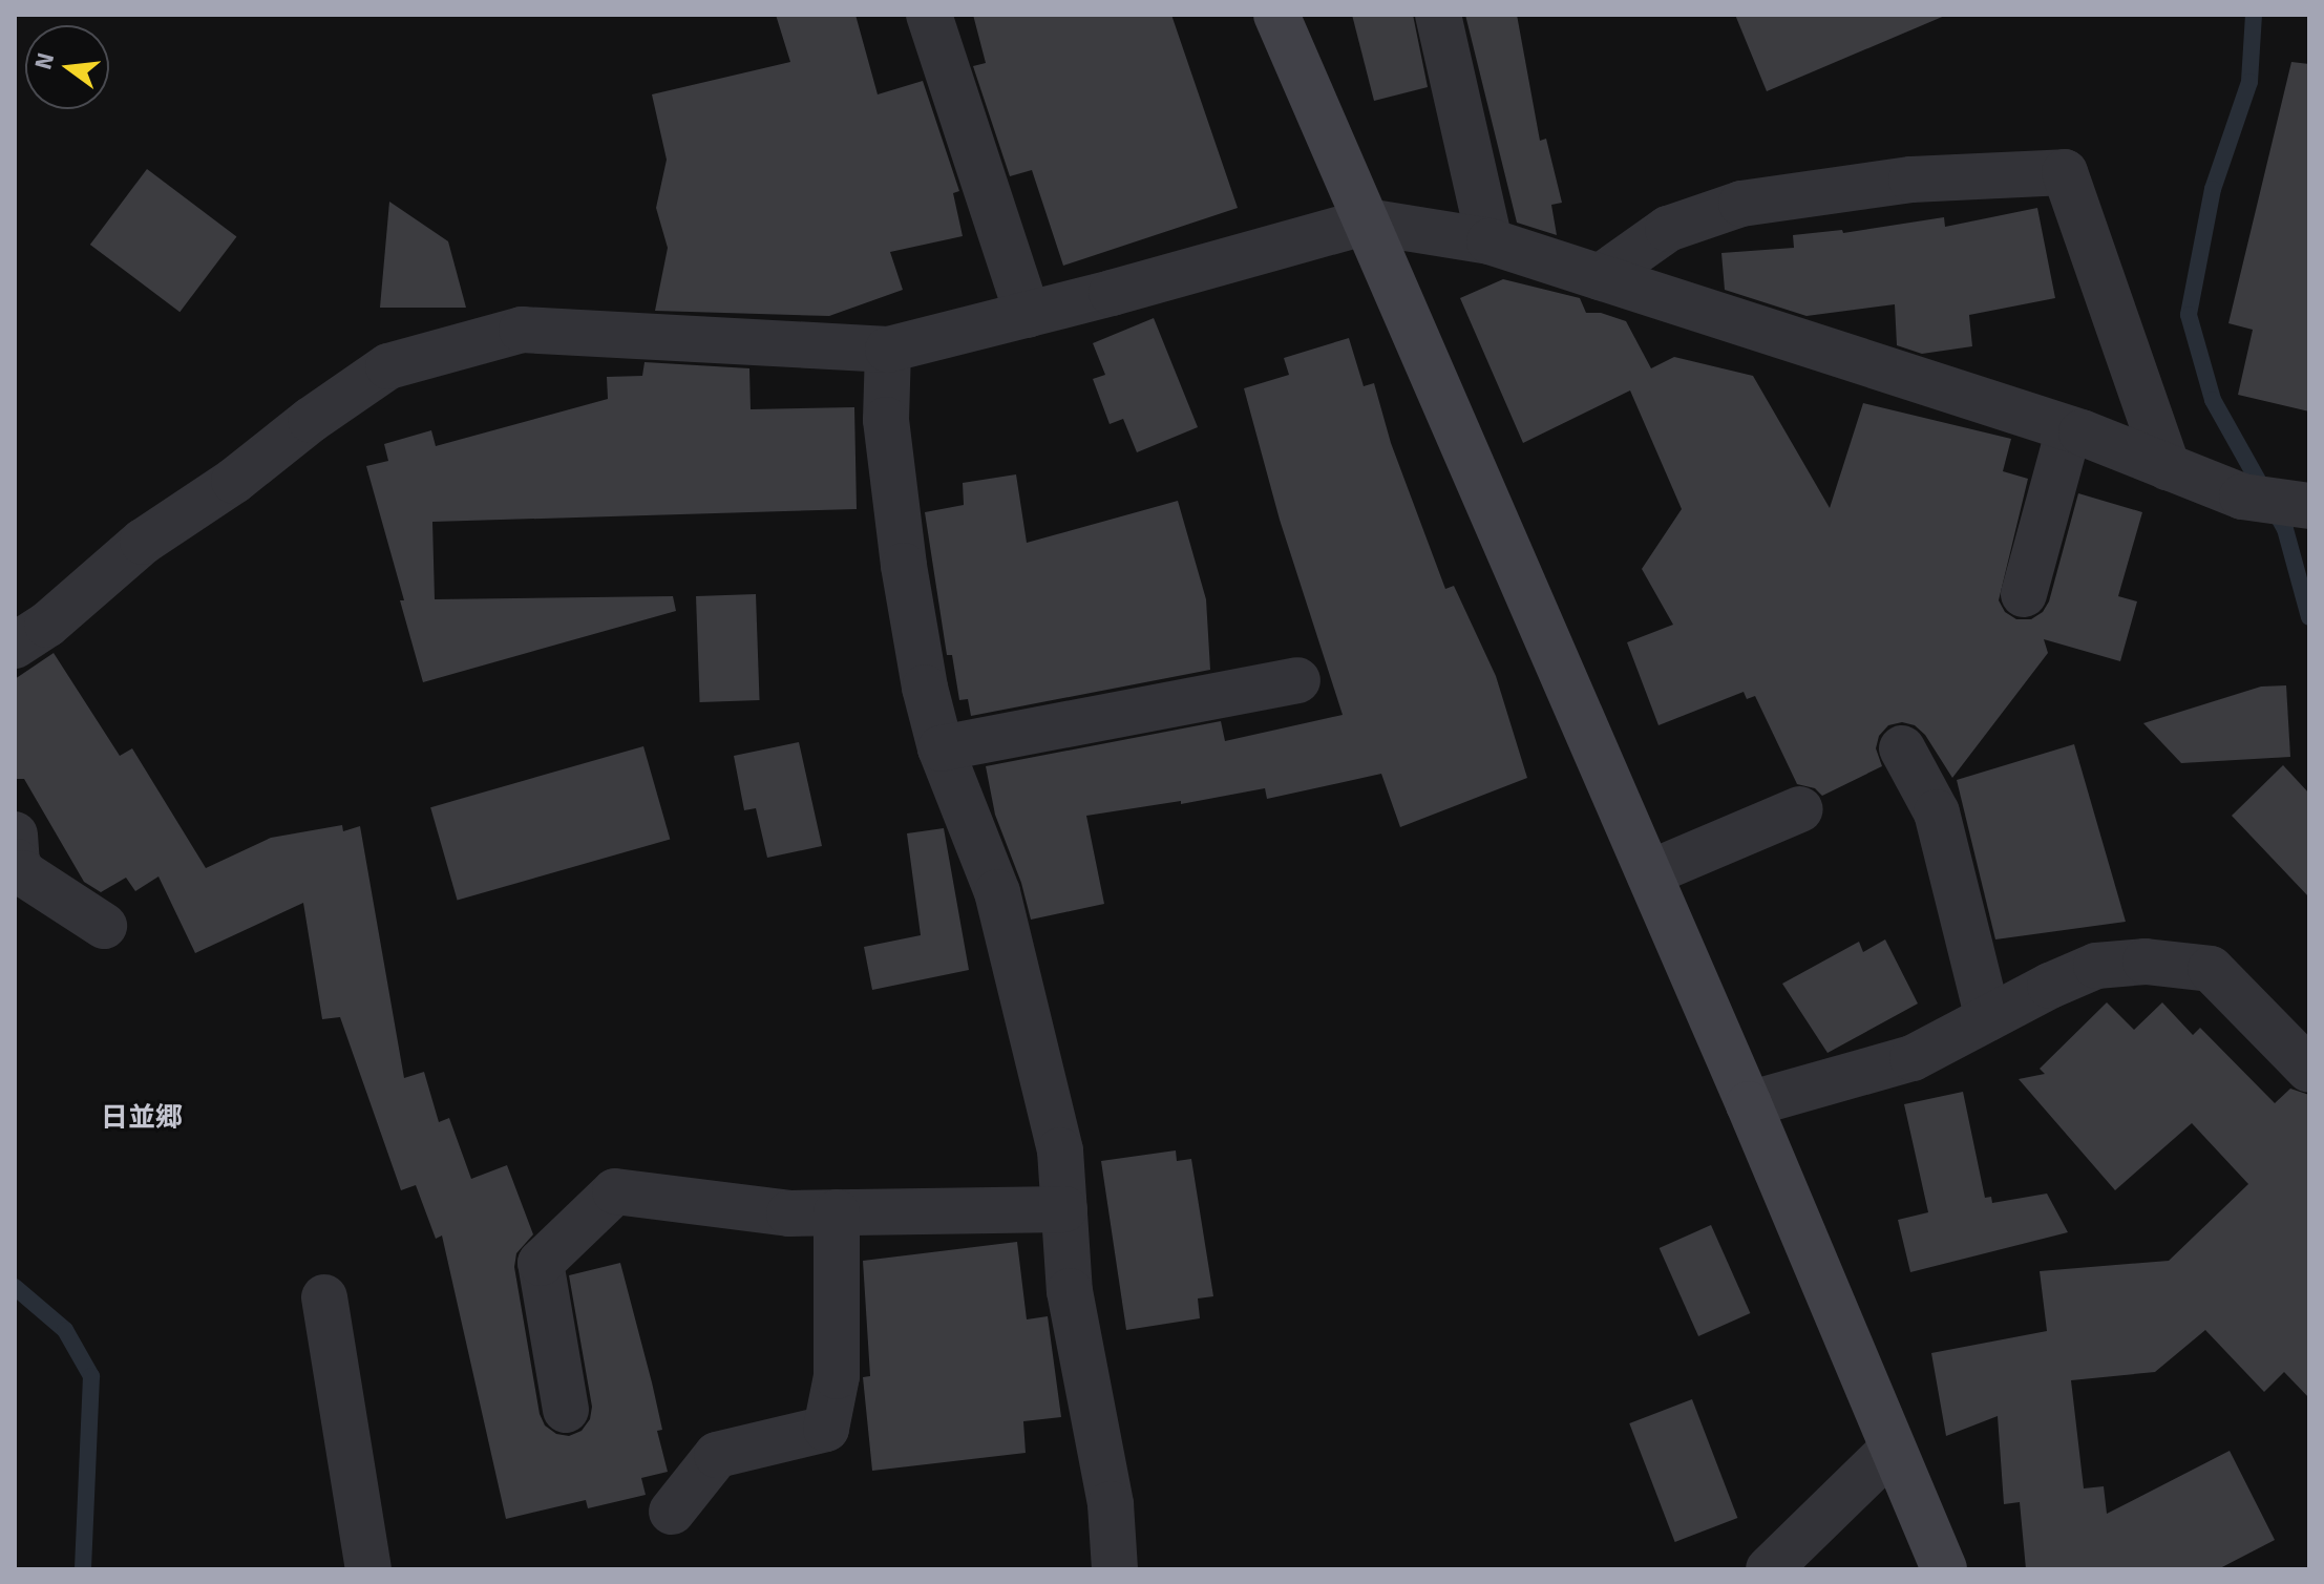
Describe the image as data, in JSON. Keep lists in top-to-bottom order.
{
  "districts": ["日並郷"],
  "north": "left"
}
